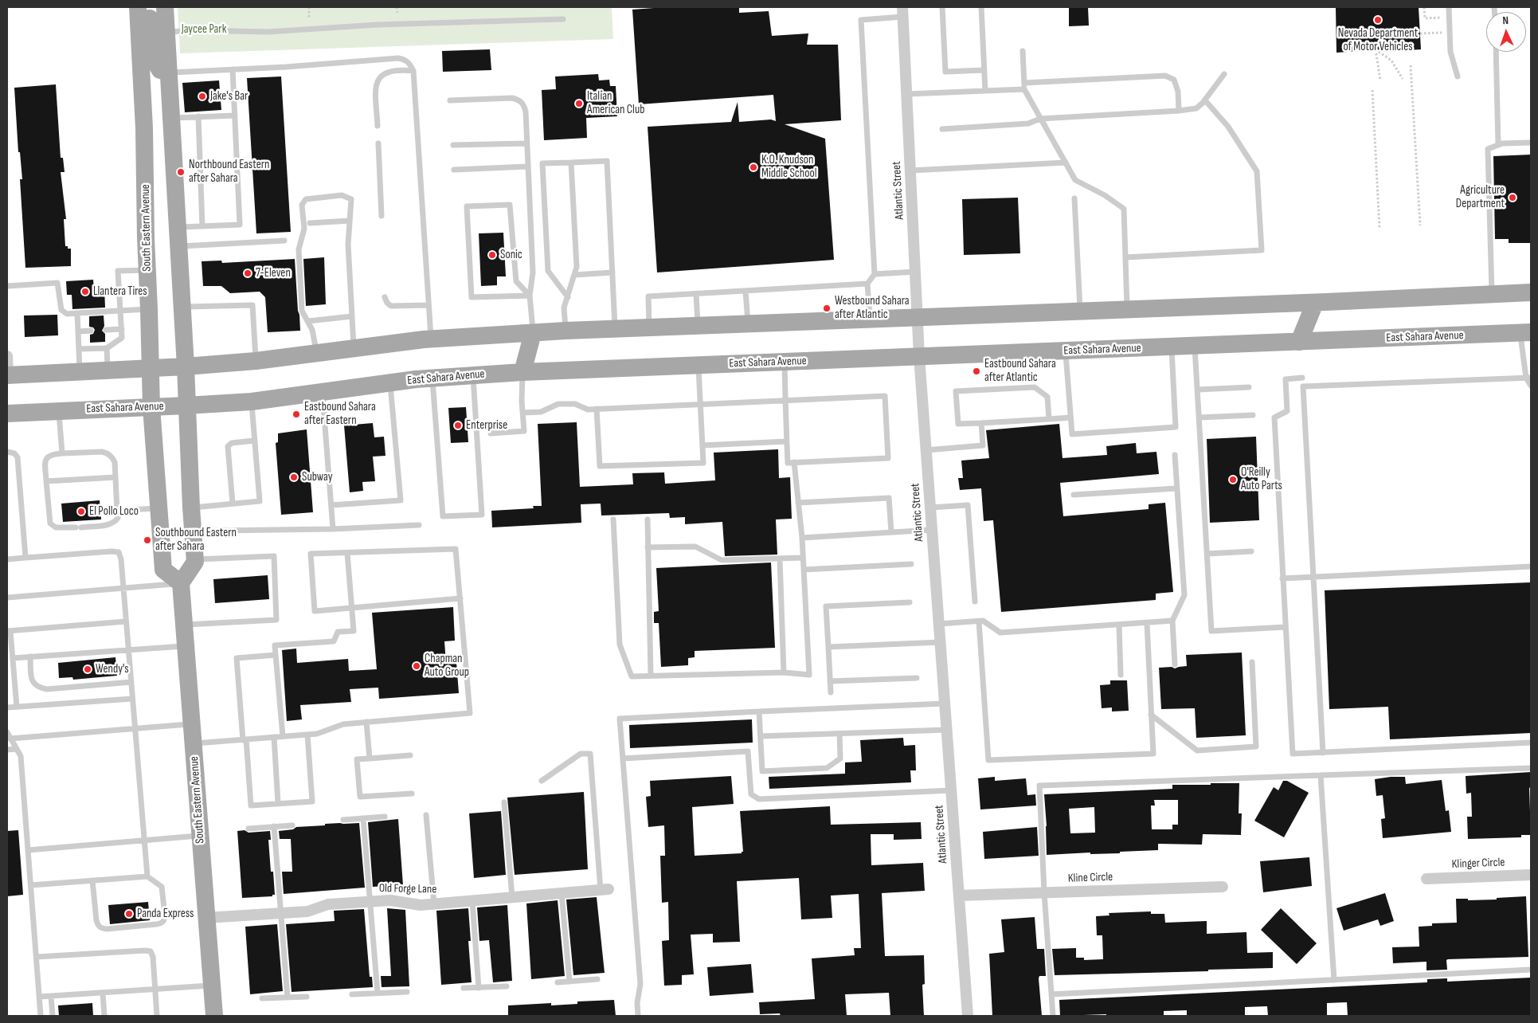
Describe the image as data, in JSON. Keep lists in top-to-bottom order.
{
  "streets": {
    "main road": ["South Eastern Avenue", "East Sahara Avenue"],
    "street": [
      "Atlantic Street",
      "Klinger Circle",
      "Kline Circle",
      "Old Forge Lane"
    ]
  },
  "crossings": [
    ["Atlantic Street", "East Sahara Avenue"],
    ["Atlantic Street", "Kline Circle"],
    ["South Eastern Avenue", "East Sahara Avenue"],
    ["South Eastern Avenue", "Old Forge Lane"]
  ],
  "parks": ["Jaycee Park"],
  "places": [
    "Nevada Department of Motor Vehicles",
    "Jake's Bar",
    "Italian American Club",
    "K.O. Knudson Middle School",
    "Northbound Eastern after Sahara",
    "Agriculture Department",
    "Sonic",
    "7-Eleven",
    "Llantera Tires",
    "Westbound Sahara after Atlantic",
    "Eastbound Sahara after Atlantic",
    "Eastbound Sahara after Eastern",
    "Enterprise",
    "Subway",
    "O'Reilly Auto Parts",
    "El Pollo Loco",
    "Southbound Eastern after Sahara",
    "Chapman Auto Group",
    "Wendy's",
    "Panda Express"
  ],
  "north": "top"
}
